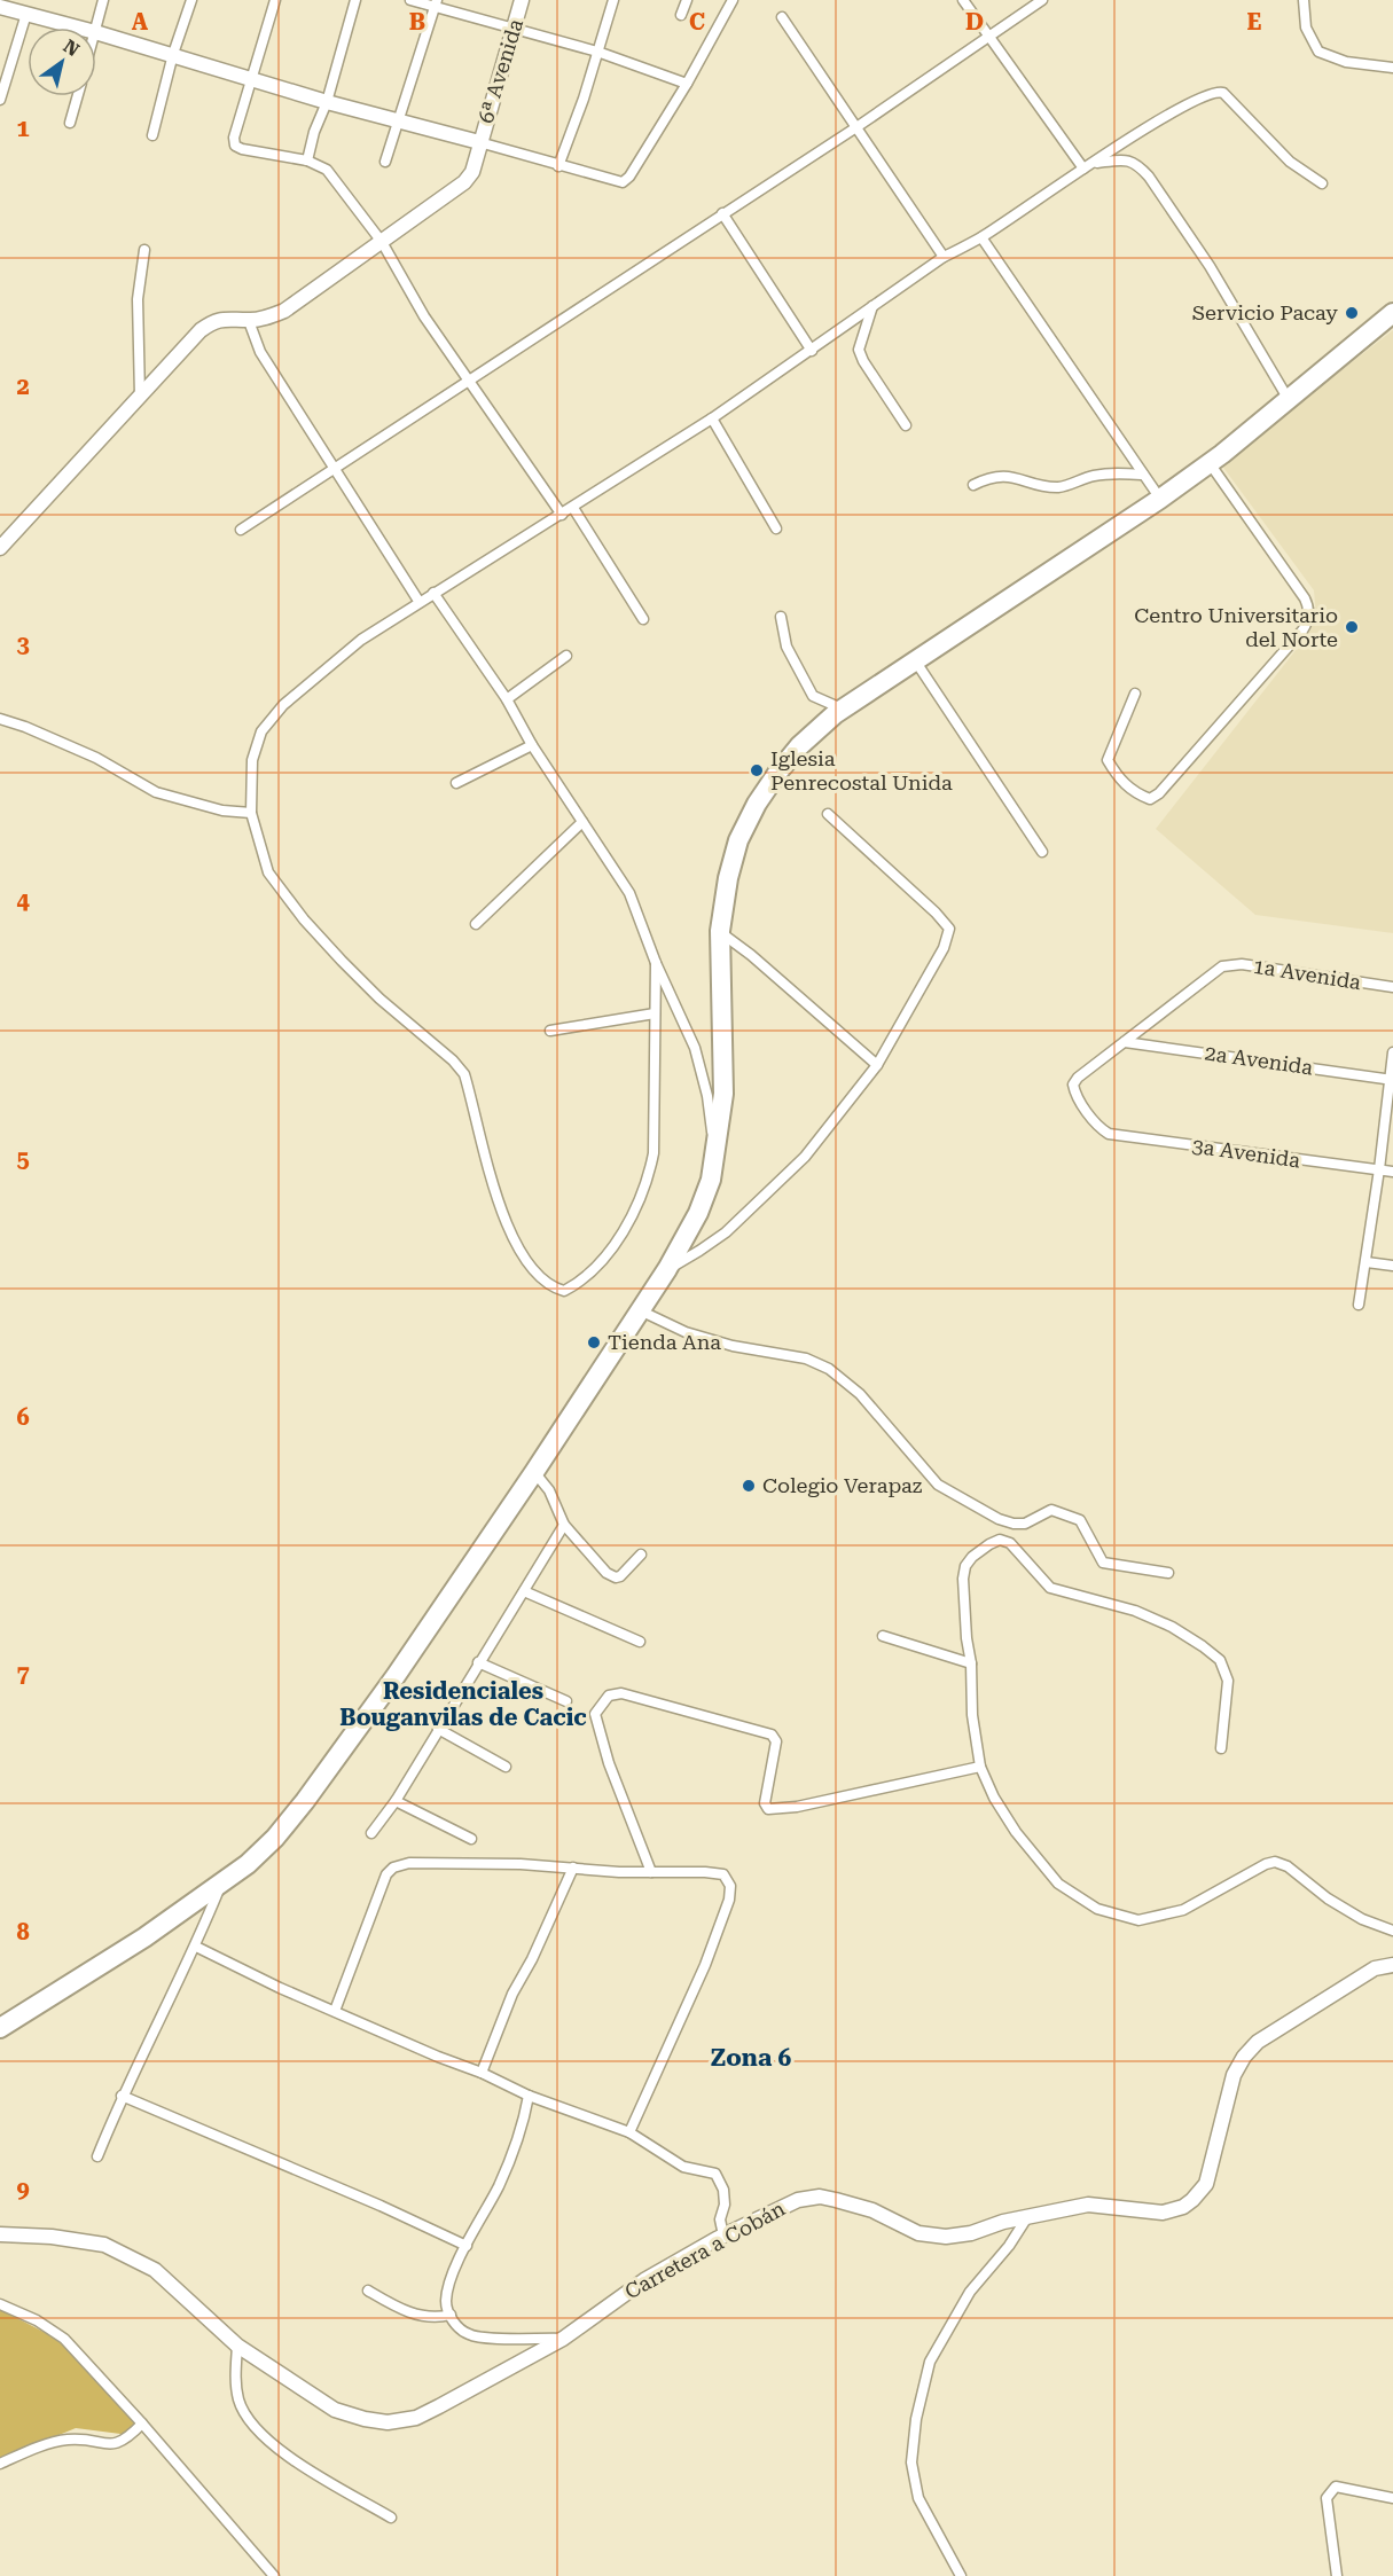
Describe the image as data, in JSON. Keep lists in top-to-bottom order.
{
  "streets": {
    "street": [
      "6ª Avenida",
      "1a Avenida",
      "2a Avenida",
      "3a Avenida",
      "Carretera a Cobán"
    ]
  },
  "crossings": [
    ["1a Avenida", "2a Avenida"],
    ["1a Avenida", "3a Avenida"],
    ["2a Avenida", "3a Avenida"]
  ],
  "districts": ["Residenciales Bouganvilas de Cacic", "Zona 6"],
  "places": [
    "Servicio Pacay",
    "Centro Universitario del Norte",
    "Iglesia Penrecostal Unida",
    "Tienda Ana",
    "Colegio Verapaz"
  ],
  "north": "top right",
  "grid": {
    "columns": [
      "A",
      "B",
      "C",
      "D",
      "E"
    ],
    "rows": [
      "1",
      "2",
      "3",
      "4",
      "5",
      "6",
      "7",
      "8",
      "9"
    ]
  }
}
